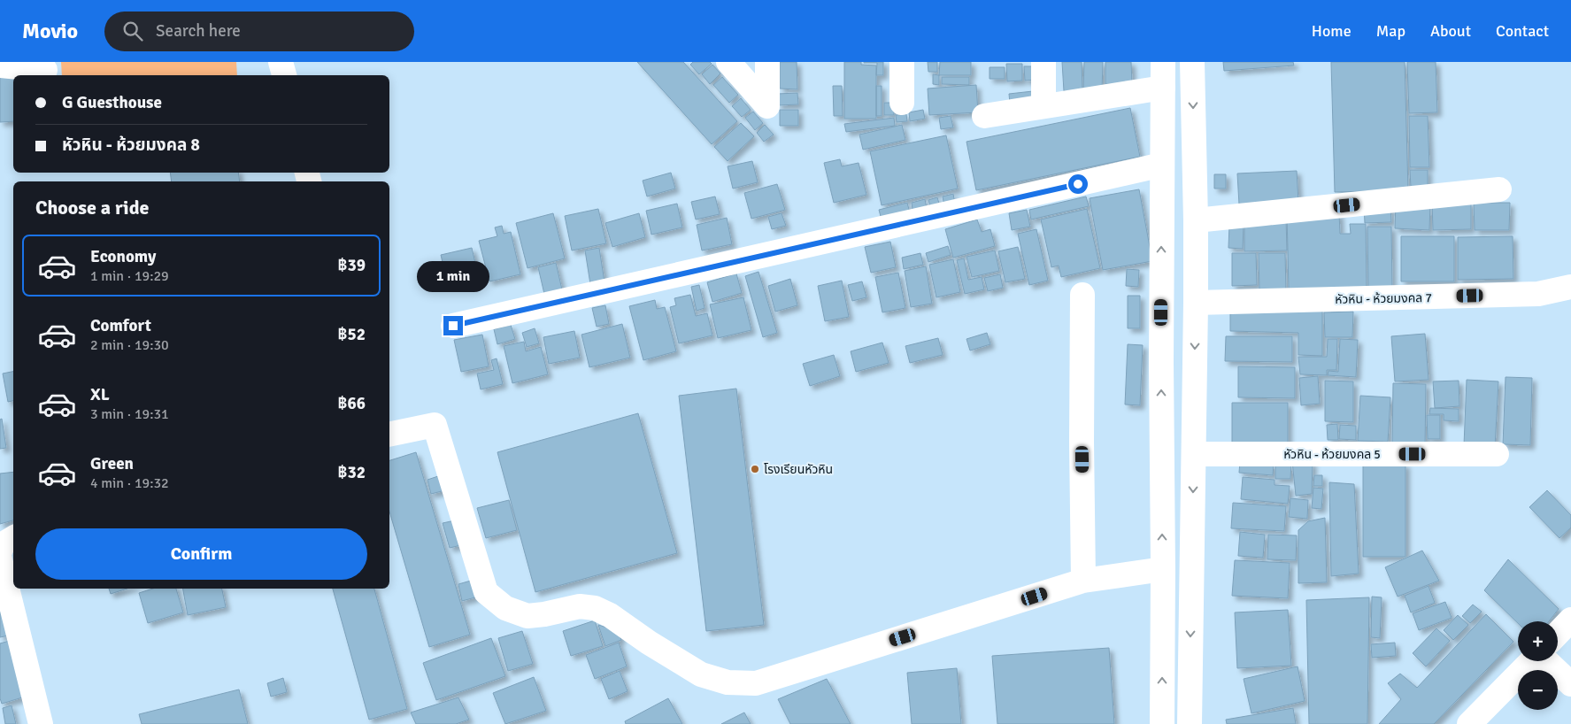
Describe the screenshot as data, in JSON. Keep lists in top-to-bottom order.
{
  "streets": {
    "street": ["หัวหิน - ห้วยมงคล 7", "หัวหิน - ห้วยมงคล 5"]
  },
  "places": ["โรงเรียนหัวหิน"],
  "page": {
    "header": "Movio",
    "search": "Search here",
    "nav": [
      "Home",
      "Map",
      "About",
      "Contact"
    ],
    "banner": ["G Guesthouse", "หัวหิน - ห้วยมงคล 8"],
    "heading": "Choose a ride",
    "list": [
      {
        "name": "Economy",
        "note": "1 min · 19:29",
        "value": "฿39"
      },
      {
        "name": "Comfort",
        "note": "2 min · 19:30",
        "value": "฿52"
      },
      {
        "name": "XL",
        "note": "3 min · 19:31",
        "value": "฿66"
      },
      {
        "name": "Green",
        "note": "4 min · 19:32",
        "value": "฿32"
      }
    ],
    "bubble": "1 min",
    "buttons": "Confirm",
    "map_buttons": ["+", "−"]
  }
}
